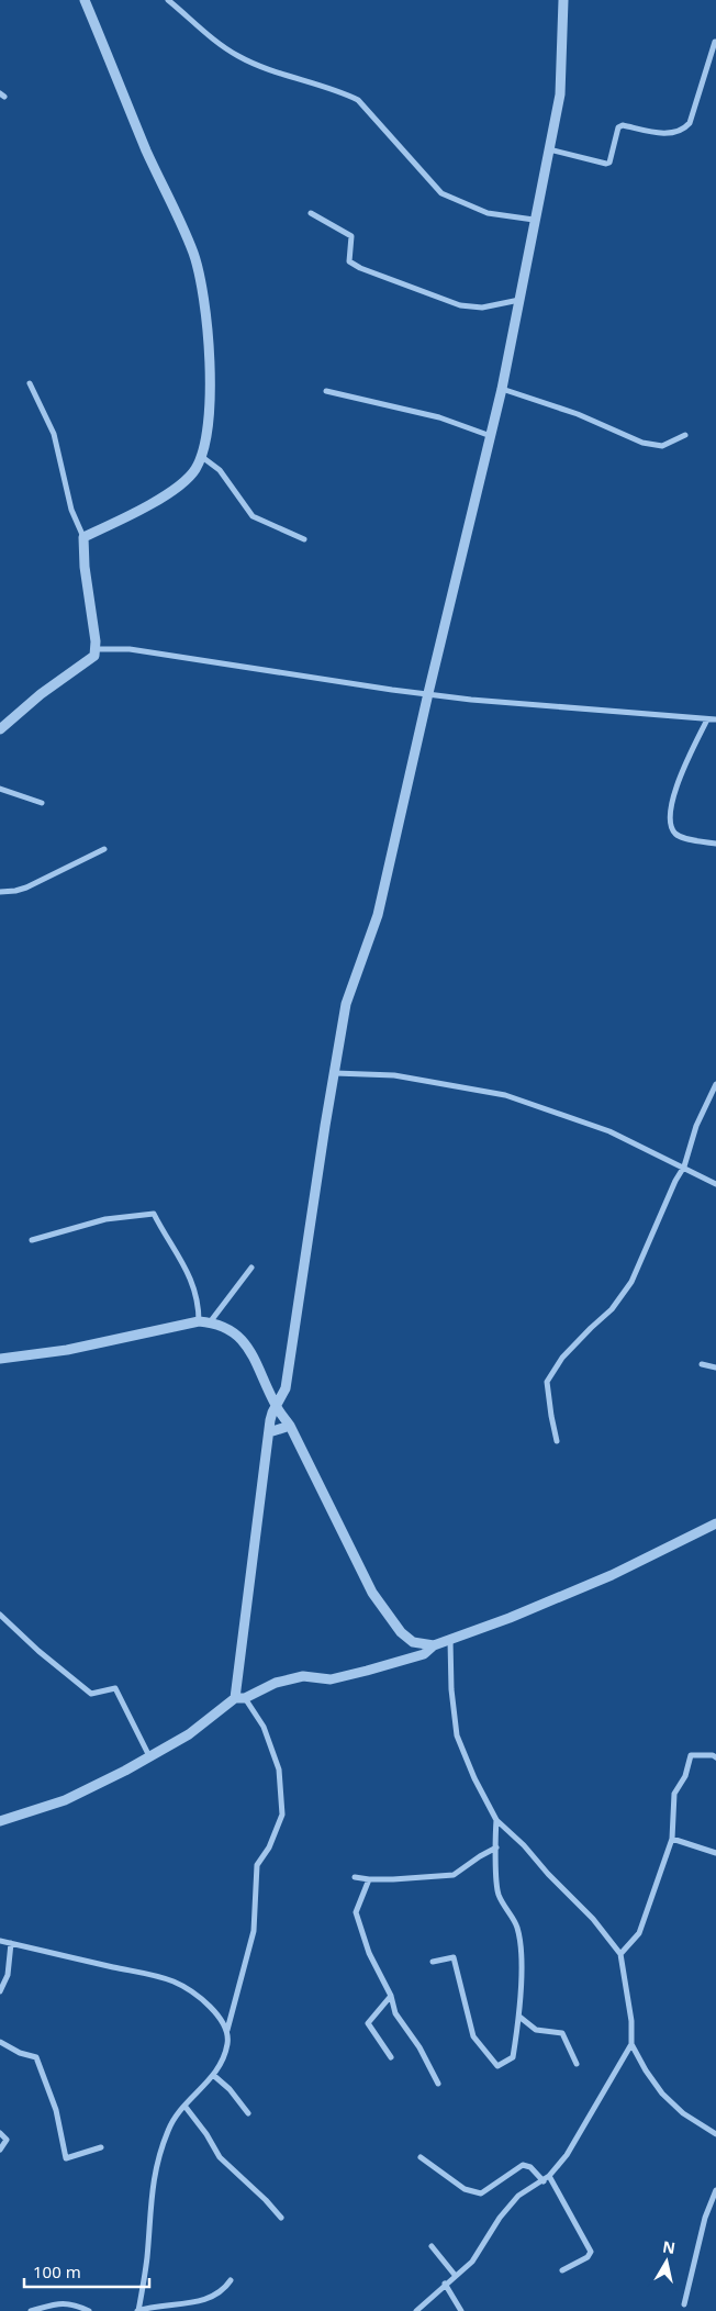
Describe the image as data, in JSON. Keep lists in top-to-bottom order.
{
  "scale_bar": "100 m",
  "north": "top"
}
